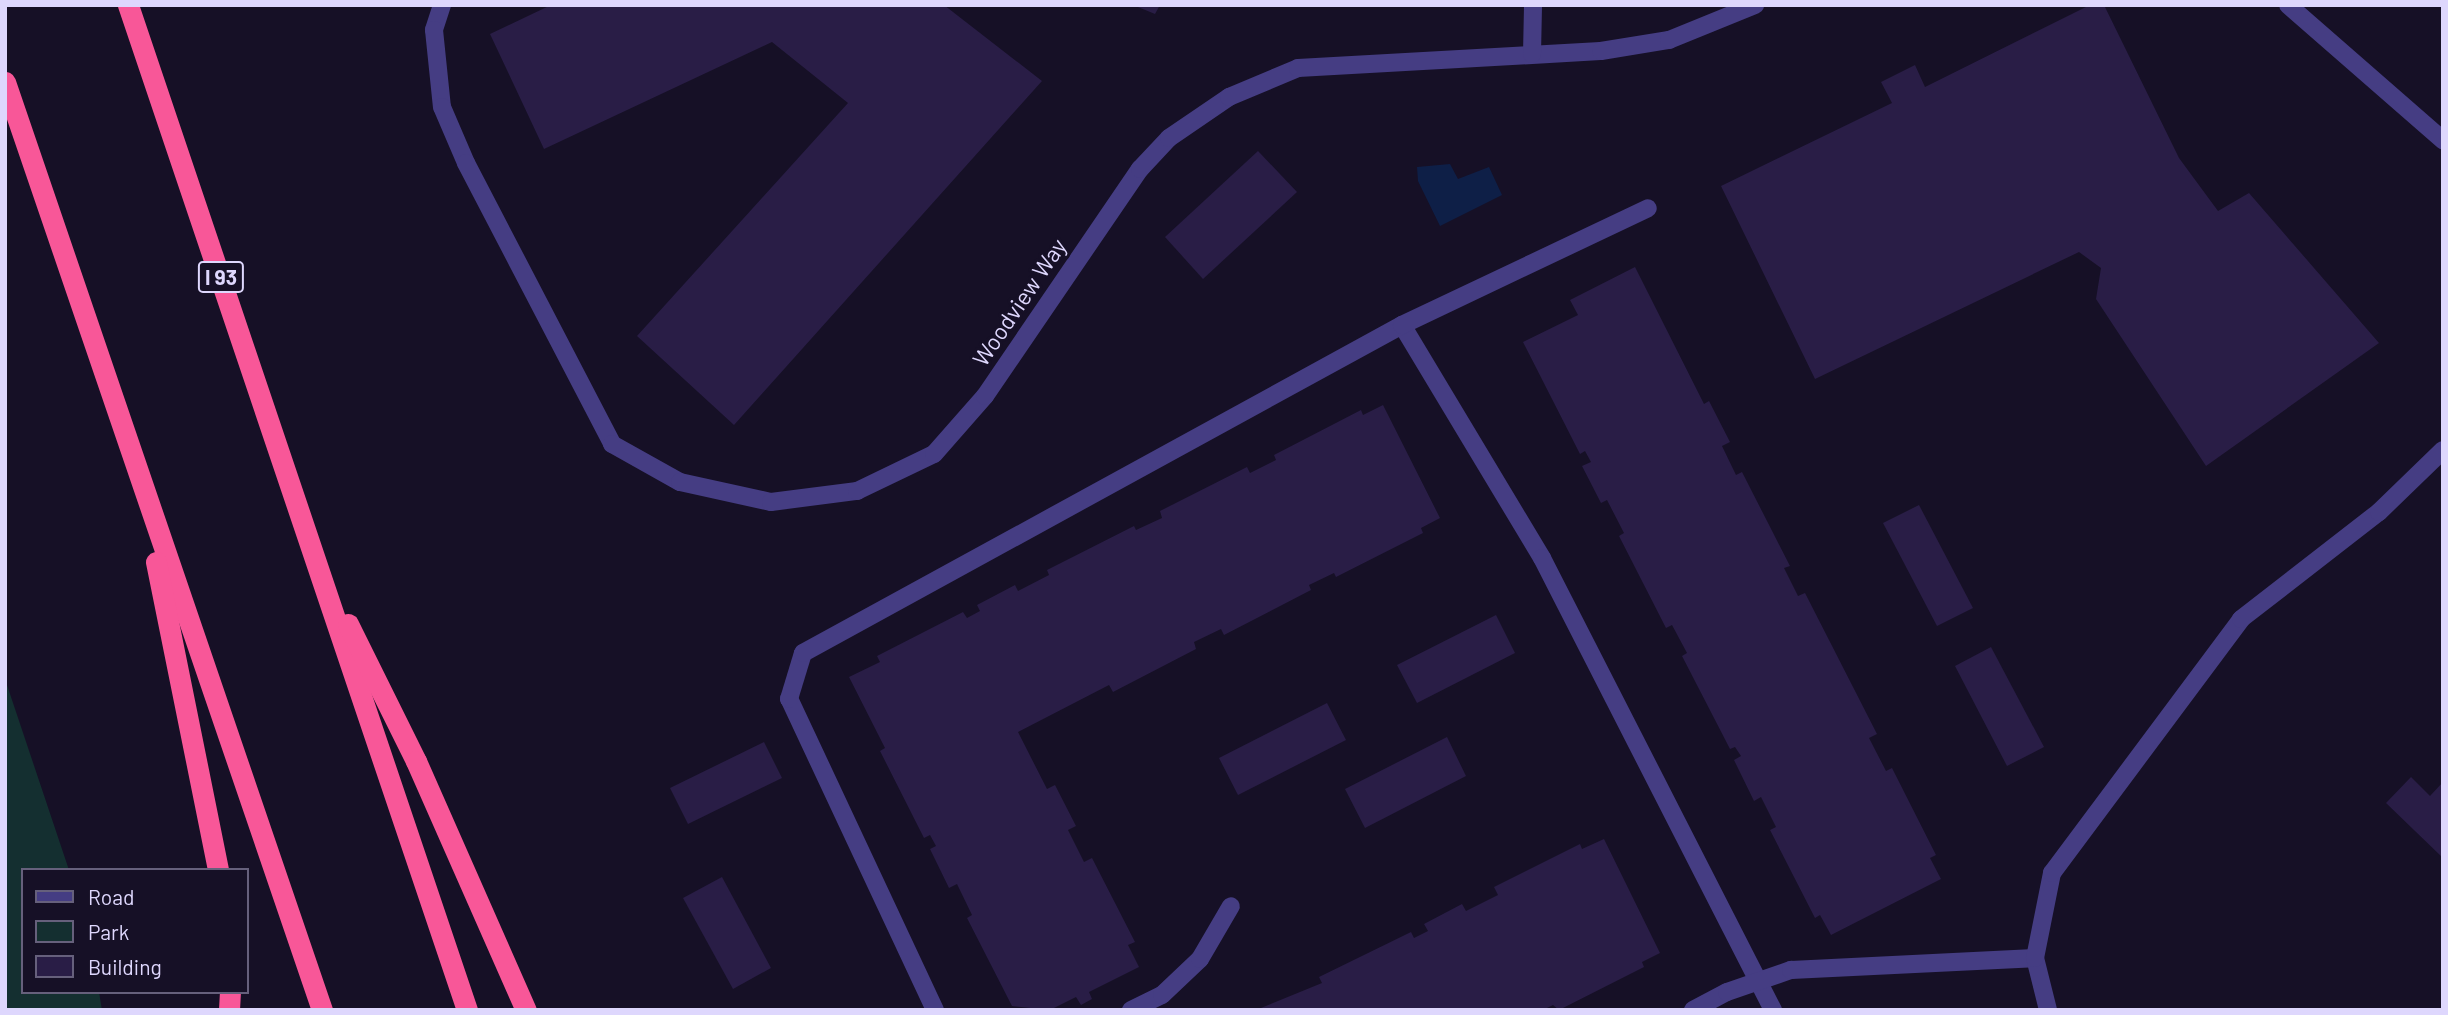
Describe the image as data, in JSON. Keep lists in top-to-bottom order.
{
  "streets": {
    "highway": ["I 93"],
    "lane": ["Woodview Way"]
  },
  "legend": ["Road", "Park", "Building"]
}
